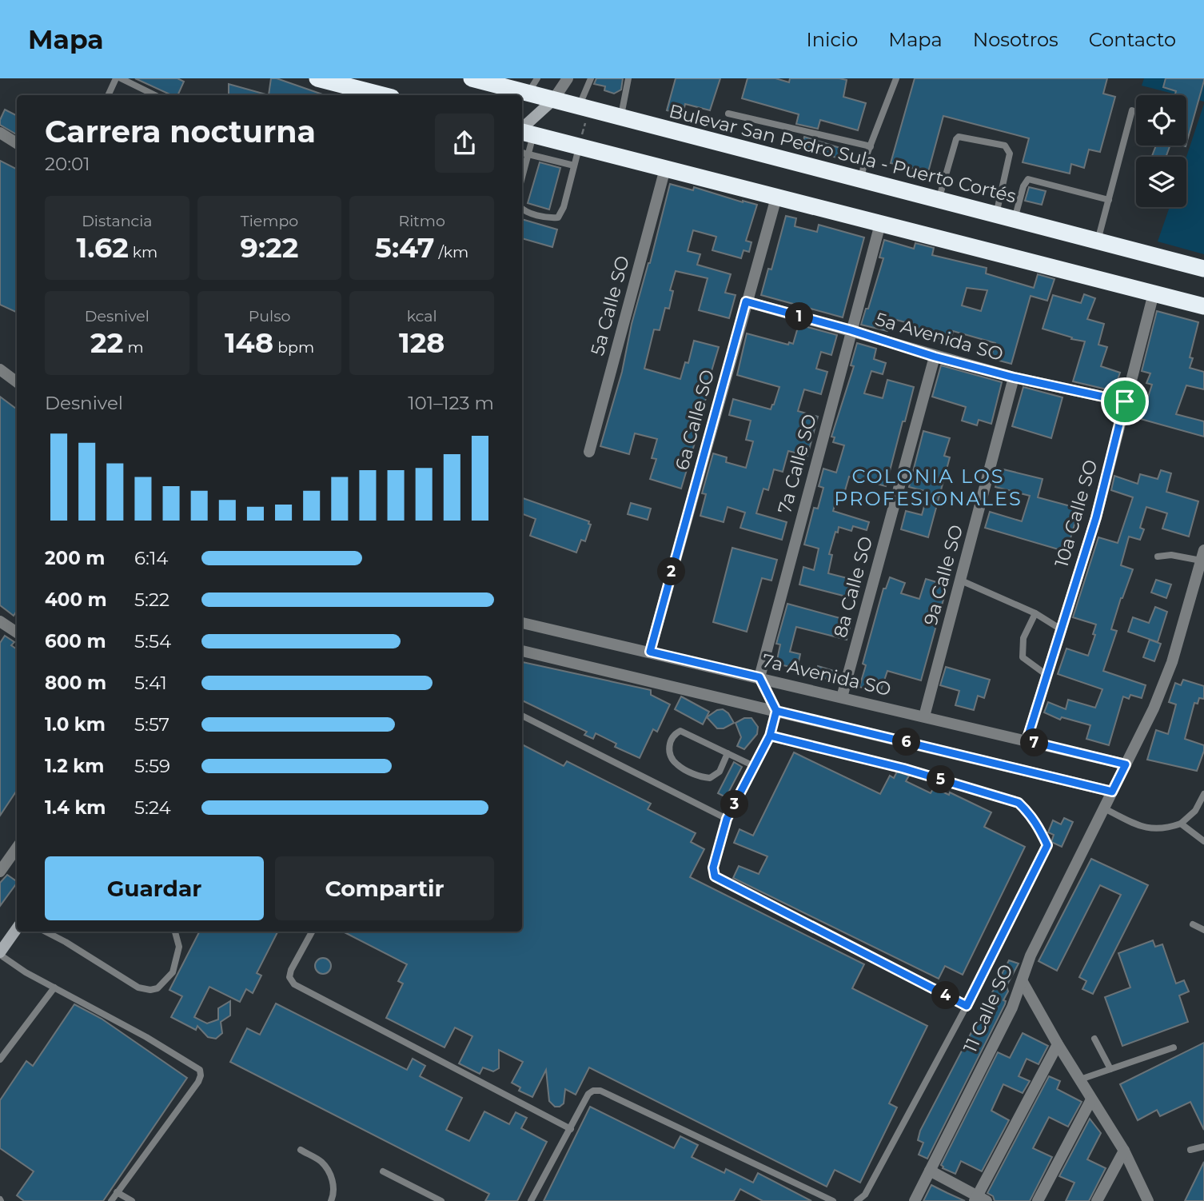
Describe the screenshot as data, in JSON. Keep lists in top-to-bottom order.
{
  "streets": {
    "highway": ["Bulevar San Pedro Sula - Puerto Cortés"],
    "street": [
      "5a Calle SO",
      "5a Avenida SO",
      "6a Calle SO",
      "7a Calle SO",
      "10a Calle SO",
      "9a Calle SO",
      "8a Calle SO",
      "7a Avenida SO",
      "11 Calle SO"
    ]
  },
  "crossings": [
    ["5a Avenida SO", "6a Calle SO"],
    ["5a Avenida SO", "7a Calle SO"],
    ["5a Avenida SO", "10a Calle SO"],
    ["5a Avenida SO", "9a Calle SO"],
    ["5a Avenida SO", "8a Calle SO"],
    ["6a Calle SO", "7a Avenida SO"],
    ["7a Calle SO", "7a Avenida SO"],
    ["10a Calle SO", "7a Avenida SO"],
    ["9a Calle SO", "7a Avenida SO"],
    ["8a Calle SO", "7a Avenida SO"],
    ["7a Avenida SO", "11 Calle SO"]
  ],
  "districts": ["COLONIA LOS PROFESIONALES"],
  "page": {
    "header": "Mapa",
    "nav": [
      "Inicio",
      "Mapa",
      "Nosotros",
      "Contacto"
    ],
    "heading": ["Carrera nocturna", "20:01"],
    "stats": [
      ["Distancia", "1.62 km"],
      ["Tiempo", "9:22"],
      ["Ritmo", "5:47 /km"],
      ["Desnivel", "22 m"],
      ["Pulso", "148 bpm"],
      ["kcal", "128"]
    ],
    "pins": [
      "1",
      "2",
      "6",
      "7",
      "5",
      "3",
      "4"
    ],
    "chart": ["Desnivel", "101–123 m"],
    "list": [
      {
        "name": "200 m",
        "note": "6:14"
      },
      {
        "name": "400 m",
        "note": "5:22"
      },
      {
        "name": "600 m",
        "note": "5:54"
      },
      {
        "name": "800 m",
        "note": "5:41"
      },
      {
        "name": "1.0 km",
        "note": "5:57"
      },
      {
        "name": "1.2 km",
        "note": "5:59"
      },
      {
        "name": "1.4 km",
        "note": "5:24"
      }
    ],
    "buttons": ["Guardar", "Compartir"]
  }
}
